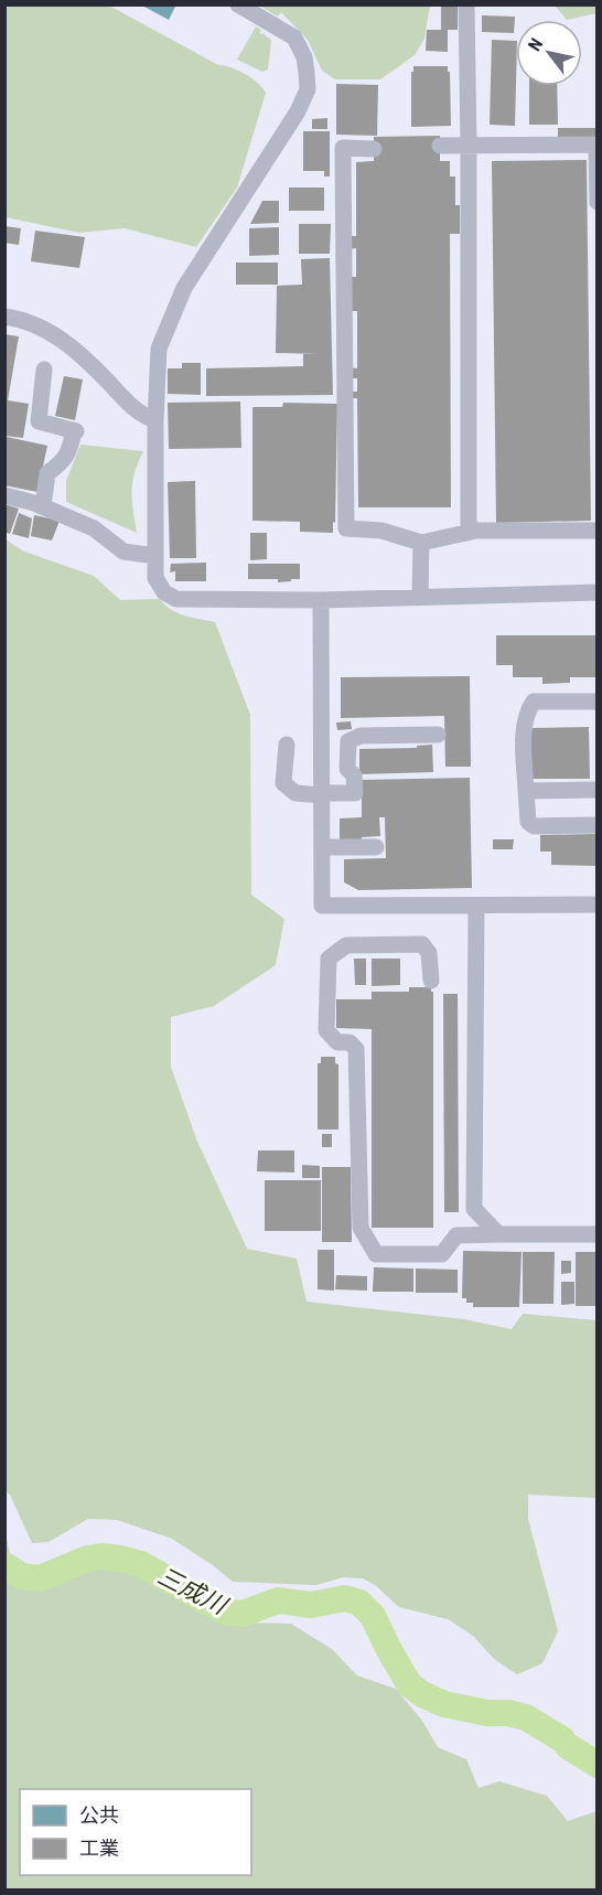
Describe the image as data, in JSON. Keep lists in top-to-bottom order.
{
  "water": ["三成川"],
  "legend": ["公共", "工業"],
  "north": "top left"
}
